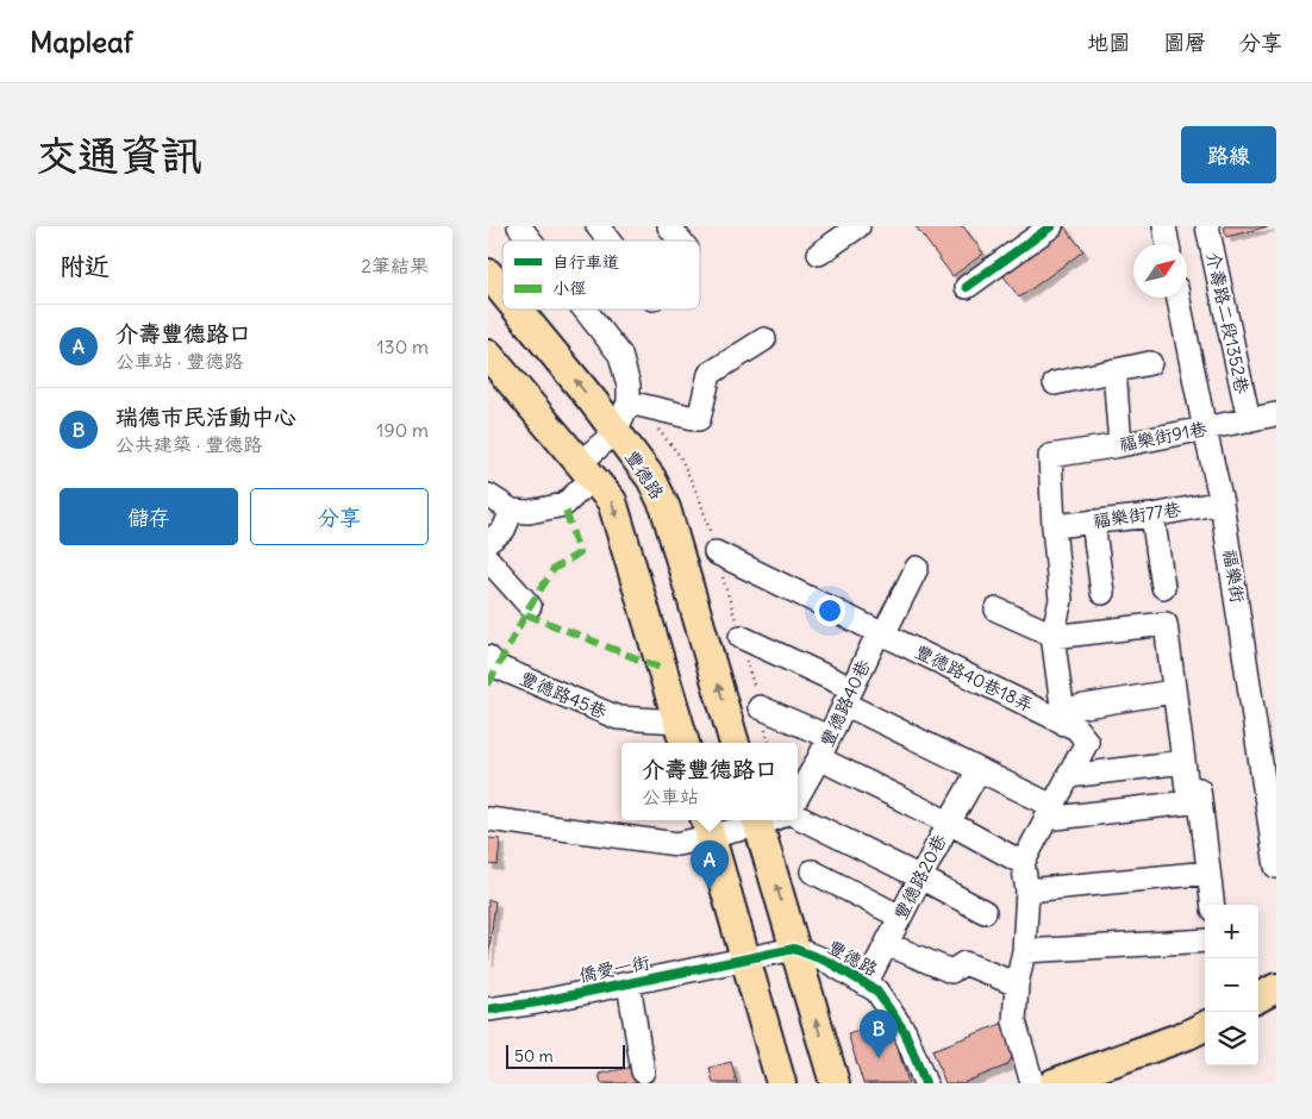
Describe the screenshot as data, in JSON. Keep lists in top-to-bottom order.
{
  "streets": {
    "main road": ["豐德路"],
    "street": [
      "介壽路二段1352巷",
      "福樂街91巷",
      "福樂街77巷",
      "福樂街",
      "豐德路40巷18弄",
      "豐德路45巷",
      "豐德路40巷",
      "豐德路20巷",
      "僑愛一街"
    ]
  },
  "crossings": [
    ["介壽路二段1352巷", "福樂街91巷"],
    ["福樂街91巷", "福樂街77巷"],
    ["福樂街91巷", "福樂街"],
    ["豐德路", "豐德路20巷"],
    ["福樂街77巷", "福樂街"],
    ["豐德路40巷18弄", "豐德路40巷"]
  ],
  "legend": ["自行車道", "小徑"],
  "scale_bar": "50 m",
  "north": "top right",
  "page": {
    "header": "Mapleaf",
    "nav": ["地圖", "圖層", "分享"],
    "buttons": [
      "路線",
      ["儲存", "分享"]
    ],
    "title": "交通資訊",
    "heading": ["附近", "2筆結果"],
    "list": [
      {
        "mark": "A",
        "name": "介壽豐德路口",
        "note": "公車站 · 豐德路",
        "value": "130 m"
      },
      {
        "mark": "B",
        "name": "瑞德市民活動中心",
        "note": "公共建築 · 豐德路",
        "value": "190 m"
      }
    ],
    "popup": ["介壽豐德路口", "公車站"],
    "pins": ["A", "B"],
    "map_buttons": ["+", "−"],
    "scale": "50 m"
  }
}
